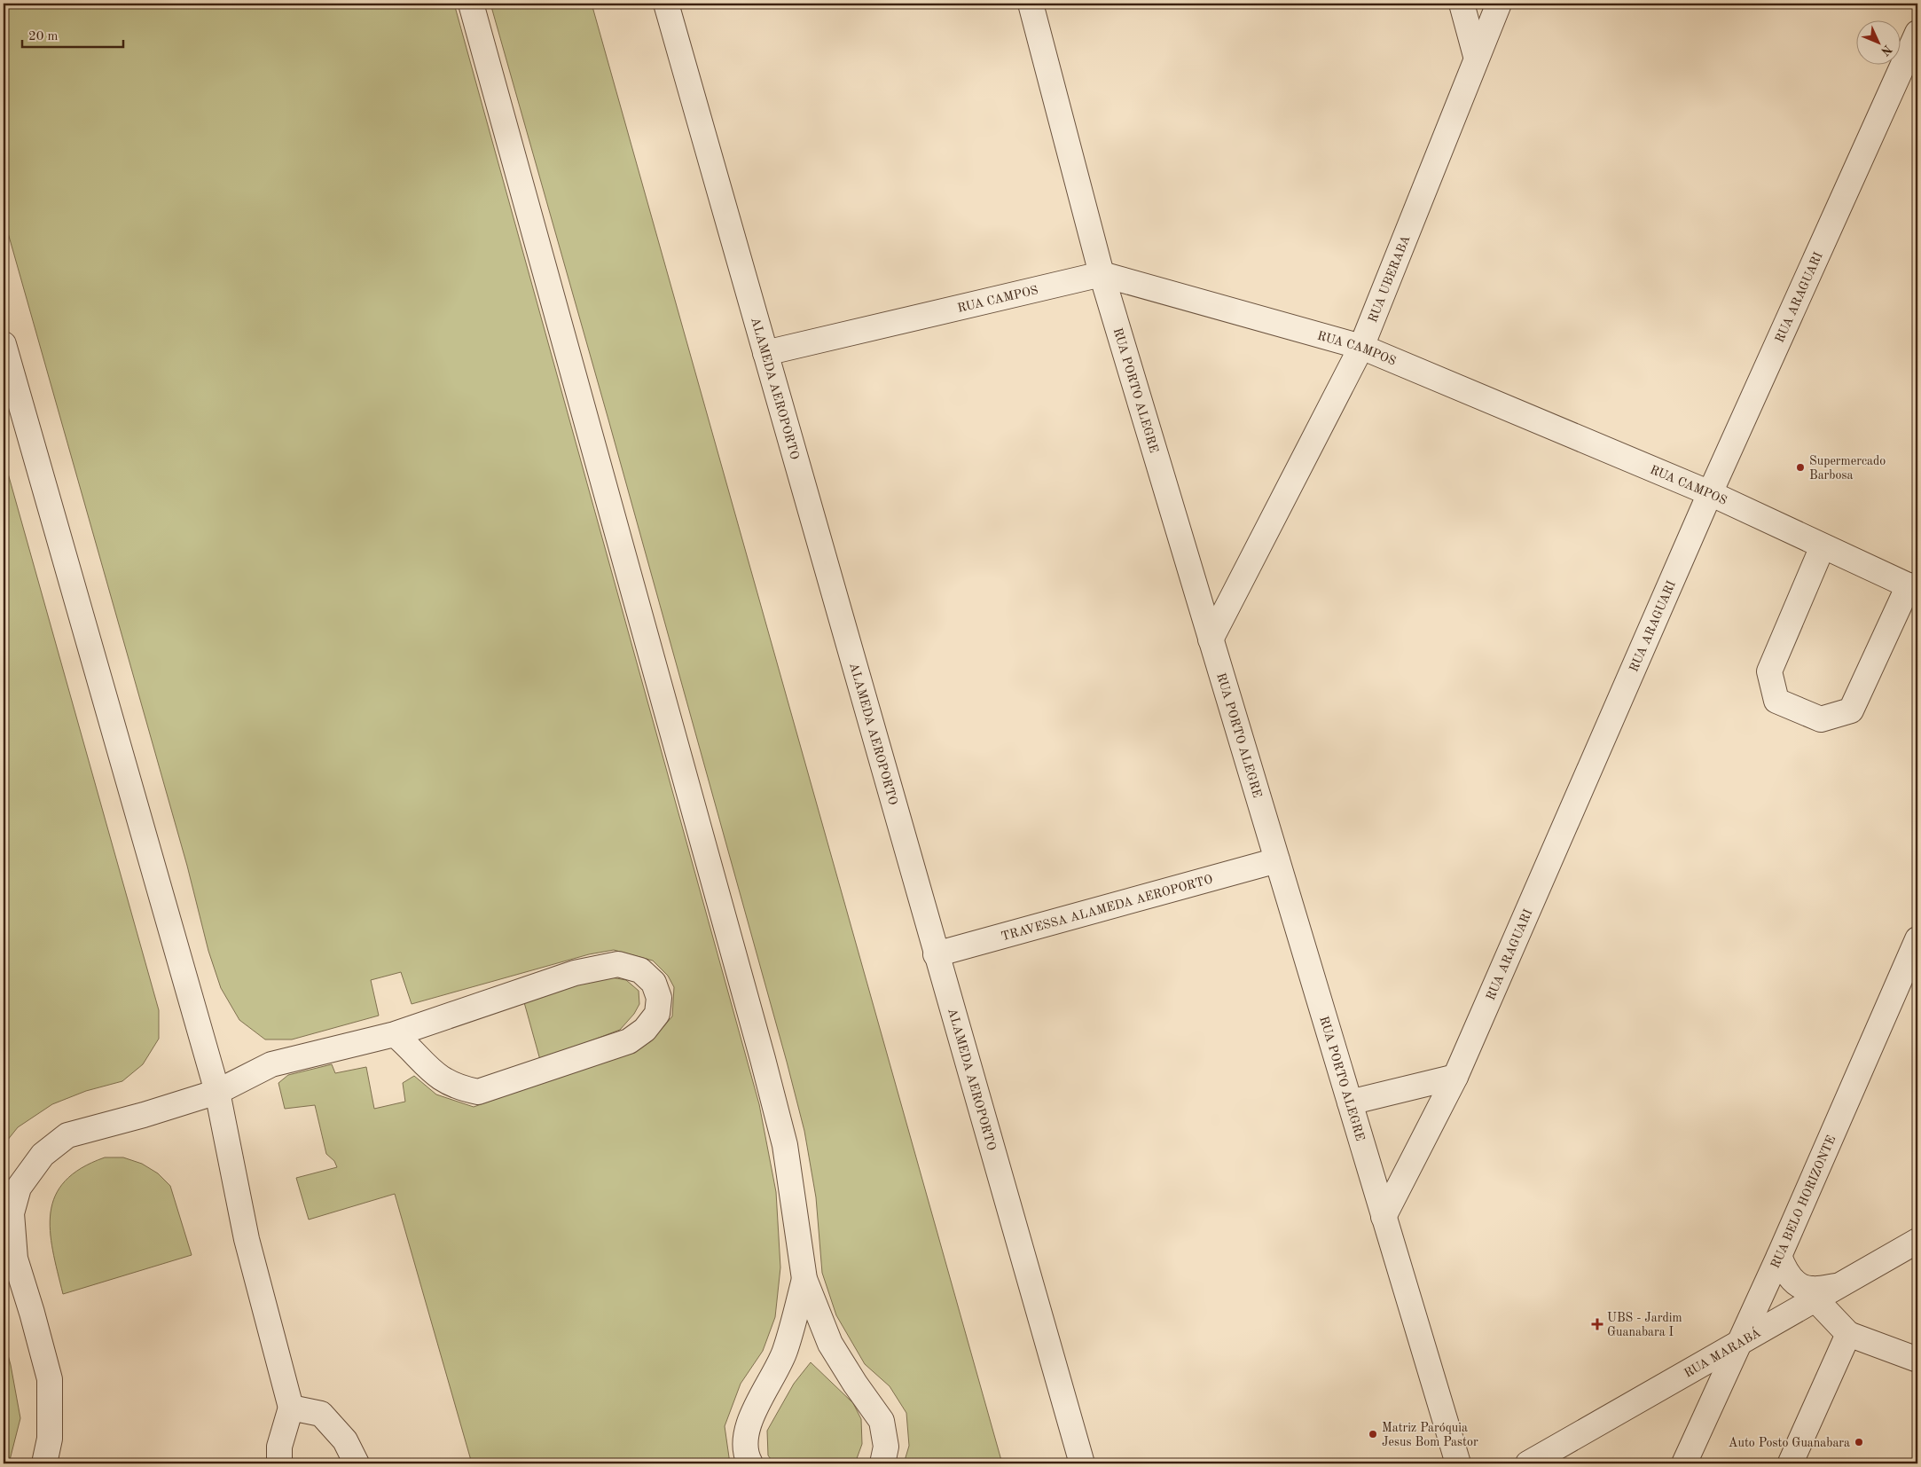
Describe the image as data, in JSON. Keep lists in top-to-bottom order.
{
  "streets": {
    "street": [
      "RUA UBERABA",
      "RUA ARAGUARI",
      "RUA CAMPOS",
      "ALAMEDA AEROPORTO",
      "RUA PORTO ALEGRE",
      "TRAVESSA ALAMEDA AEROPORTO",
      "RUA BELO HORIZONTE",
      "RUA MARABÁ"
    ]
  },
  "crossings": [
    ["RUA UBERABA", "RUA CAMPOS"],
    ["RUA UBERABA", "RUA PORTO ALEGRE"],
    ["RUA ARAGUARI", "RUA CAMPOS"],
    ["RUA ARAGUARI", "RUA PORTO ALEGRE"],
    ["RUA CAMPOS", "ALAMEDA AEROPORTO"],
    ["RUA CAMPOS", "RUA PORTO ALEGRE"],
    ["ALAMEDA AEROPORTO", "TRAVESSA ALAMEDA AEROPORTO"],
    ["RUA PORTO ALEGRE", "TRAVESSA ALAMEDA AEROPORTO"],
    ["RUA BELO HORIZONTE", "RUA MARABÁ"]
  ],
  "places": {
    "other": ["Supermercado Barbosa", "Matriz Paróquia Jesus Bom Pastor", "Auto Posto Guanabara"],
    "health": ["UBS - Jardim Guanabara I"]
  },
  "scale_bar": "20 m",
  "north": "bottom right"
}
